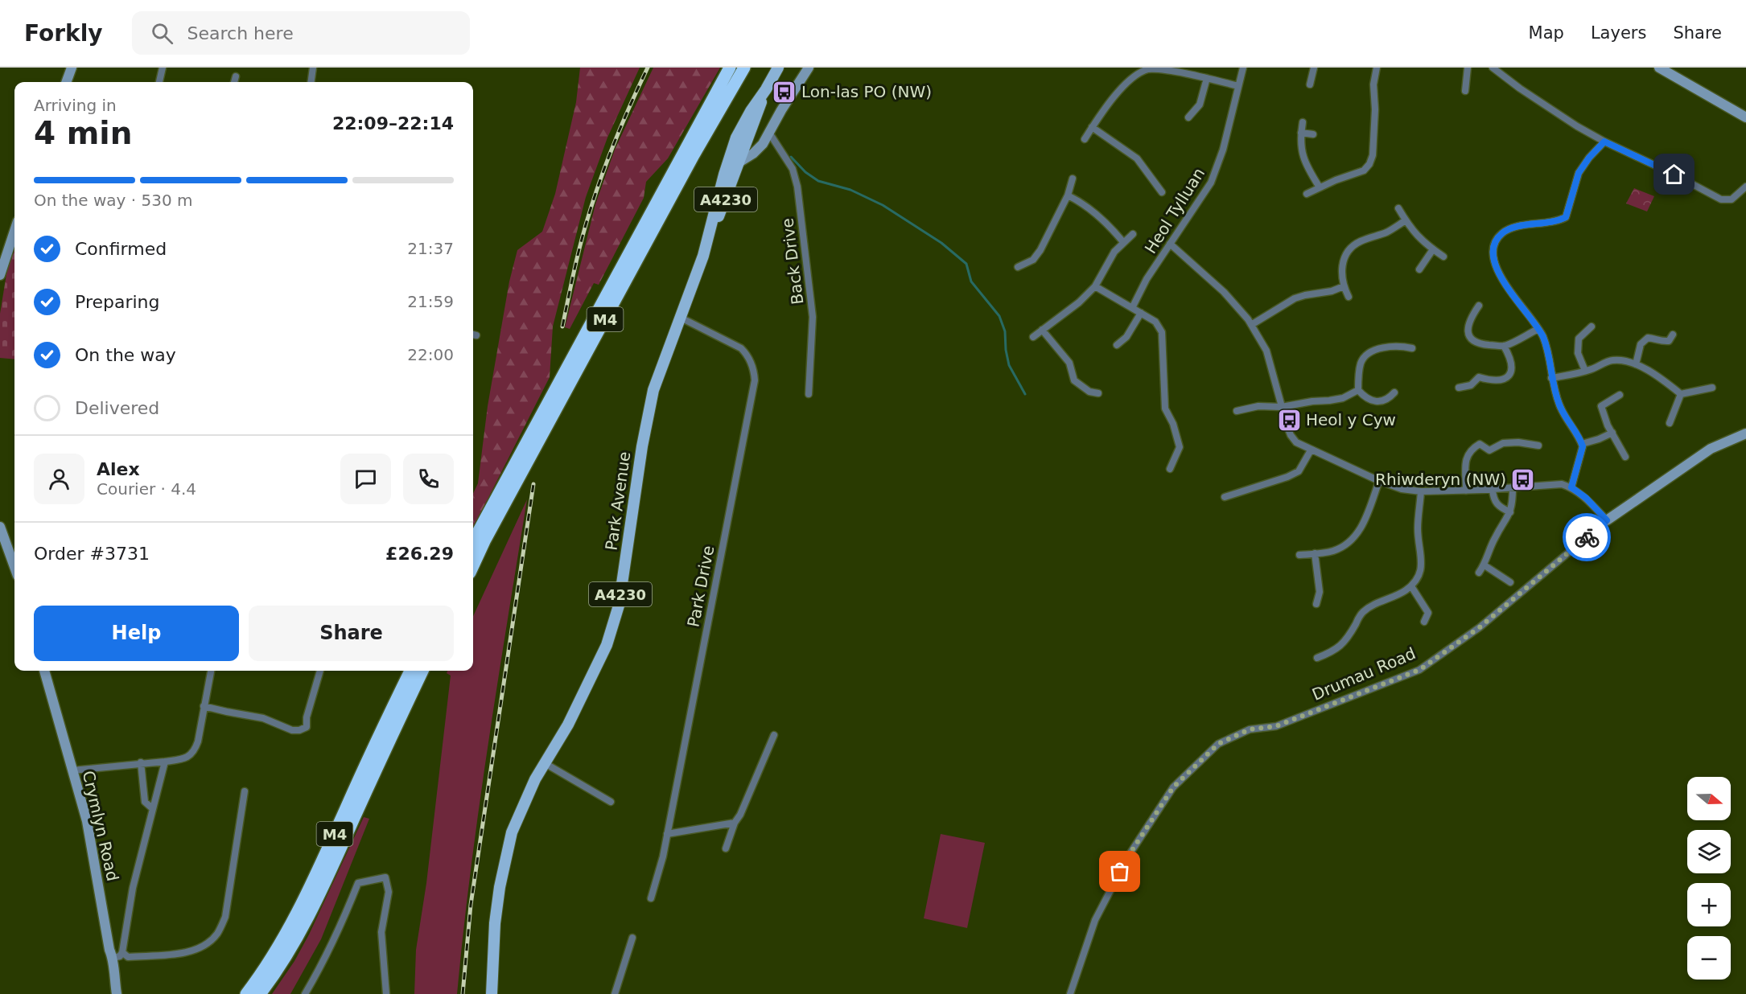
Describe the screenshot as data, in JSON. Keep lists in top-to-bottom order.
{
  "streets": {
    "highway": ["M4"],
    "main road": ["A4230", "Park Avenue"],
    "street": [
      "Heol Tylluan",
      "Back Drive",
      "Park Drive",
      "Drumau Road",
      "Crymlyn Road"
    ]
  },
  "crossings": [
    ["A4230", "Park Avenue"],
    ["Park Avenue", "Park Drive"]
  ],
  "places": {
    "bus stop": ["Lon-las PO (NW)", "Heol y Cyw", "Rhiwderyn (NW)"]
  },
  "north": "right",
  "page": {
    "header": "Forkly",
    "search": "Search here",
    "nav": ["Map", "Layers", "Share"],
    "heading": ["4 min", "Arriving in", "22:09–22:14"],
    "panel": [
      "Alex",
      "Courier · 4.4",
      "Order #3731",
      "£26.29"
    ],
    "bar": "On the way · 530 m",
    "list": [
      ["Confirmed", "21:37"],
      ["Preparing", "21:59"],
      ["On the way", "22:00"],
      "Delivered"
    ],
    "buttons": ["Help", "Share"],
    "map_buttons": ["+", "−"]
  }
}
